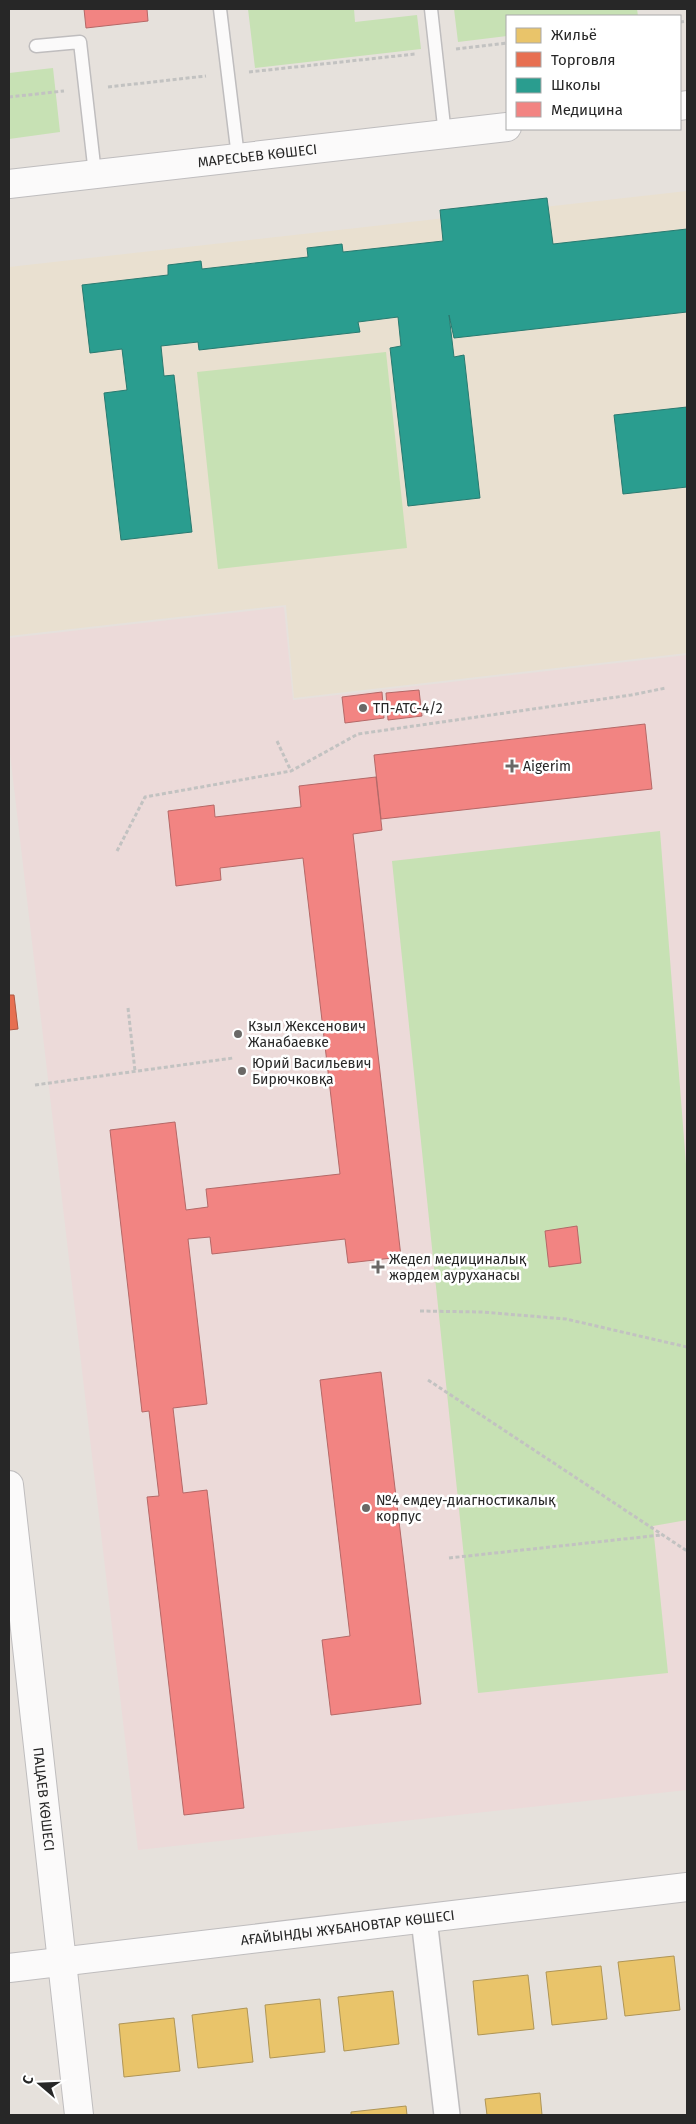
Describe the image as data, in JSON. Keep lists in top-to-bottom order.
{
  "streets": {
    "street": ["МАРЕСЬЕВ КӨШЕСІ", "ПАЦАЕВ КӨШЕСІ", "АҒАЙЫНДЫ ЖҰБАНОВТАР КӨШЕСІ"]
  },
  "crossings": [
    ["ПАЦАЕВ КӨШЕСІ", "АҒАЙЫНДЫ ЖҰБАНОВТАР КӨШЕСІ"]
  ],
  "places": {
    "other": [
      "ТП-АТС-4/2",
      "Кзыл Жексенович Жанабаевке",
      "Юрий Васильевич Бирючковқа",
      "№4 емдеу-диагностикалық корпус"
    ],
    "health": ["Aigerim", "Жедел медициналық жәрдем ауруханасы"]
  },
  "legend": [
    "Жильё",
    "Торговля",
    "Школы",
    "Медицина"
  ],
  "north": "left"
}
